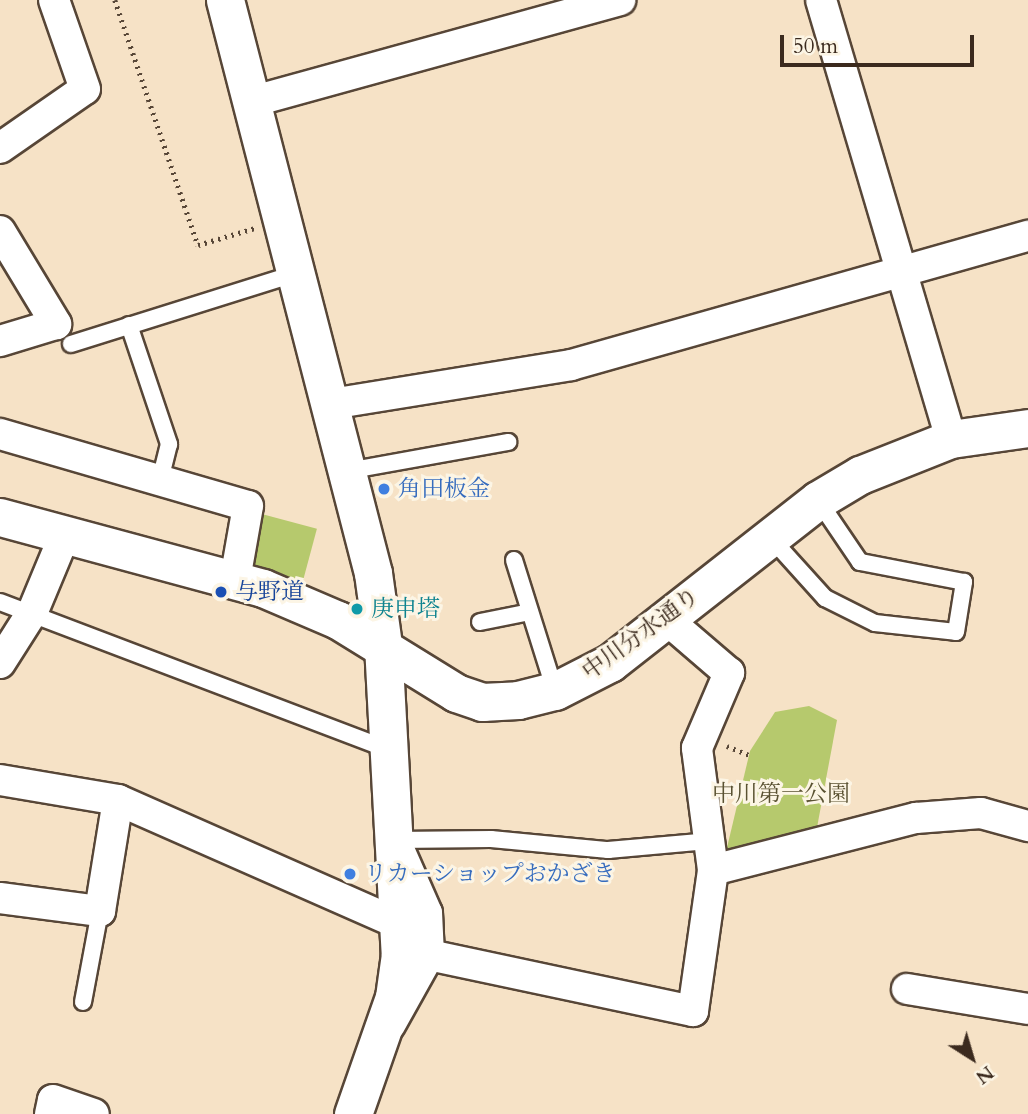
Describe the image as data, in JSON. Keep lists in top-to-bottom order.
{
  "streets": {
    "street": ["中川分水通り"]
  },
  "parks": ["中川第一公園"],
  "places": [
    "角田板金",
    "与野道",
    "庚申塔",
    "リカーショップおかざき"
  ],
  "scale_bar": "50 m",
  "north": "bottom right"
}
